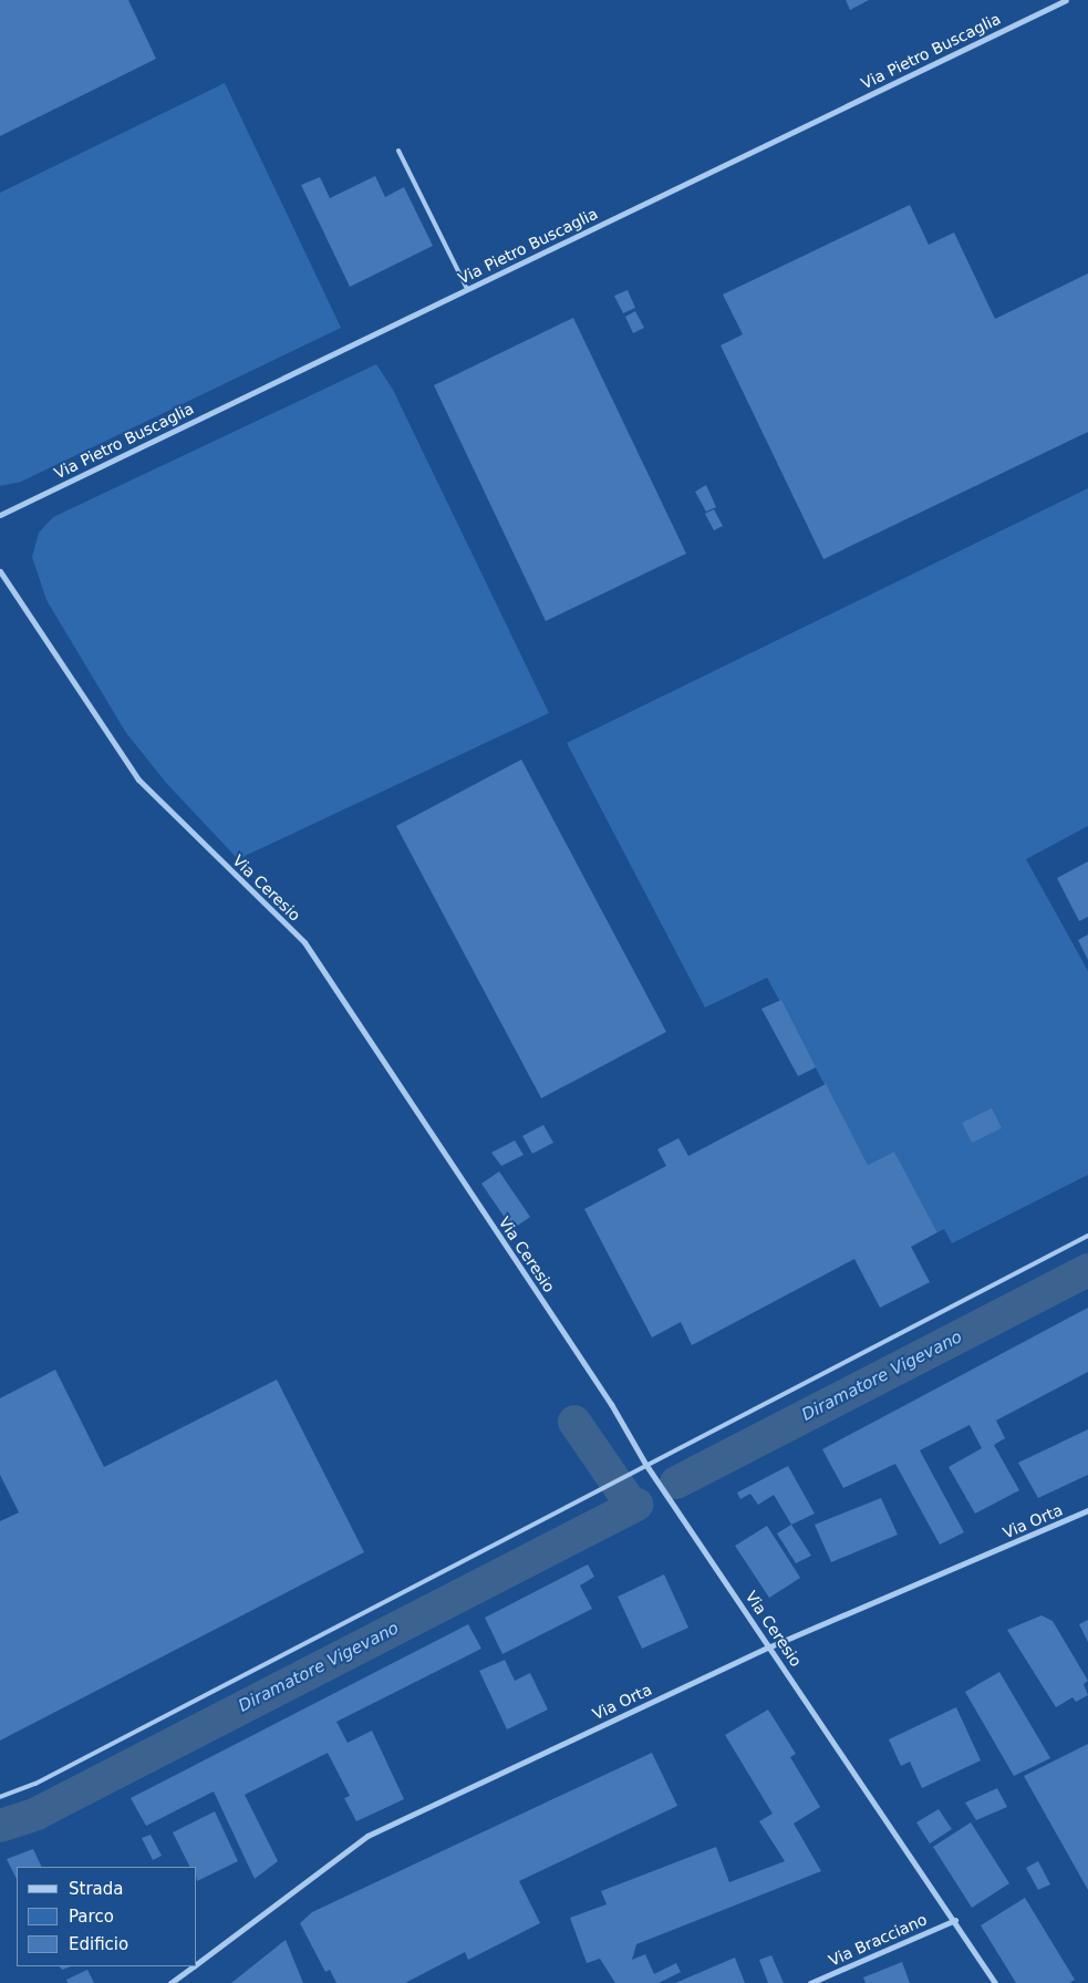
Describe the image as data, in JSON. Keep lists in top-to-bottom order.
{
  "streets": {
    "street": [
      "Via Pietro Buscaglia",
      "Via Ceresio",
      "Via Orta",
      "Via Bracciano"
    ]
  },
  "crossings": [
    ["Via Ceresio", "Via Orta"],
    ["Via Ceresio", "Via Bracciano"]
  ],
  "water": ["Diramatore Vigevano"],
  "legend": ["Strada", "Parco", "Edificio"]
}
